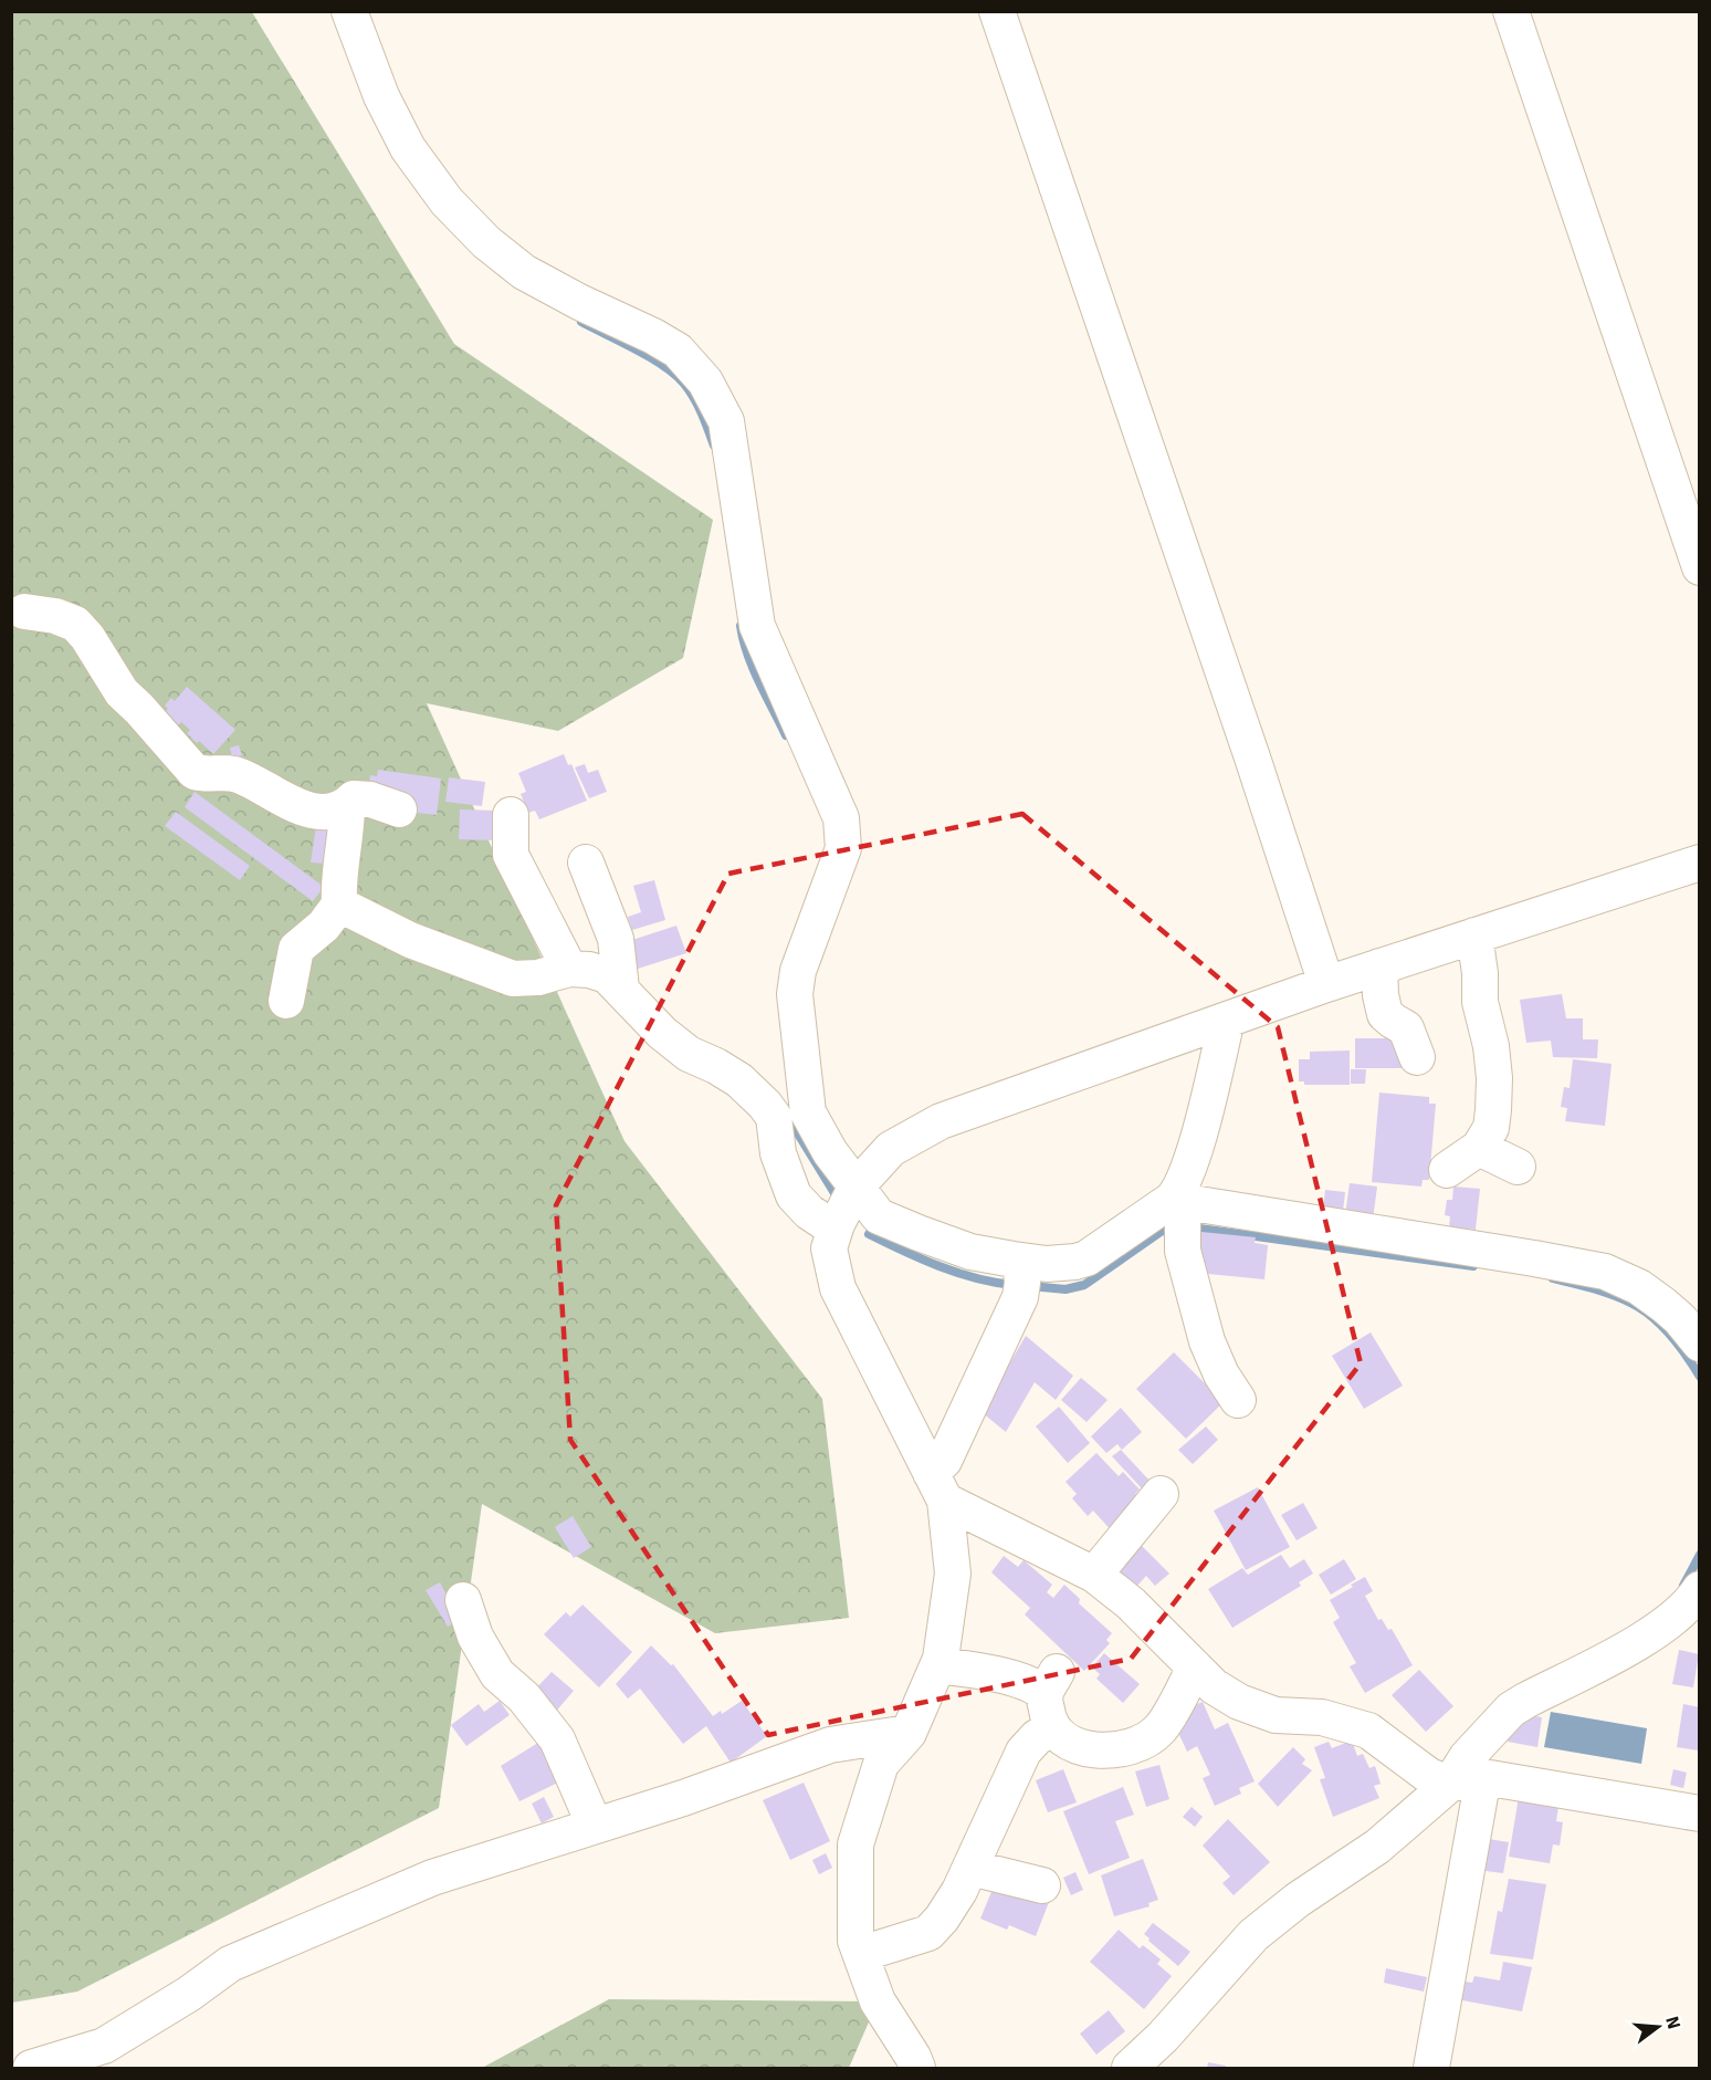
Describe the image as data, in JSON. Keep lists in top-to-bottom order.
{
  "north": "right"
}
